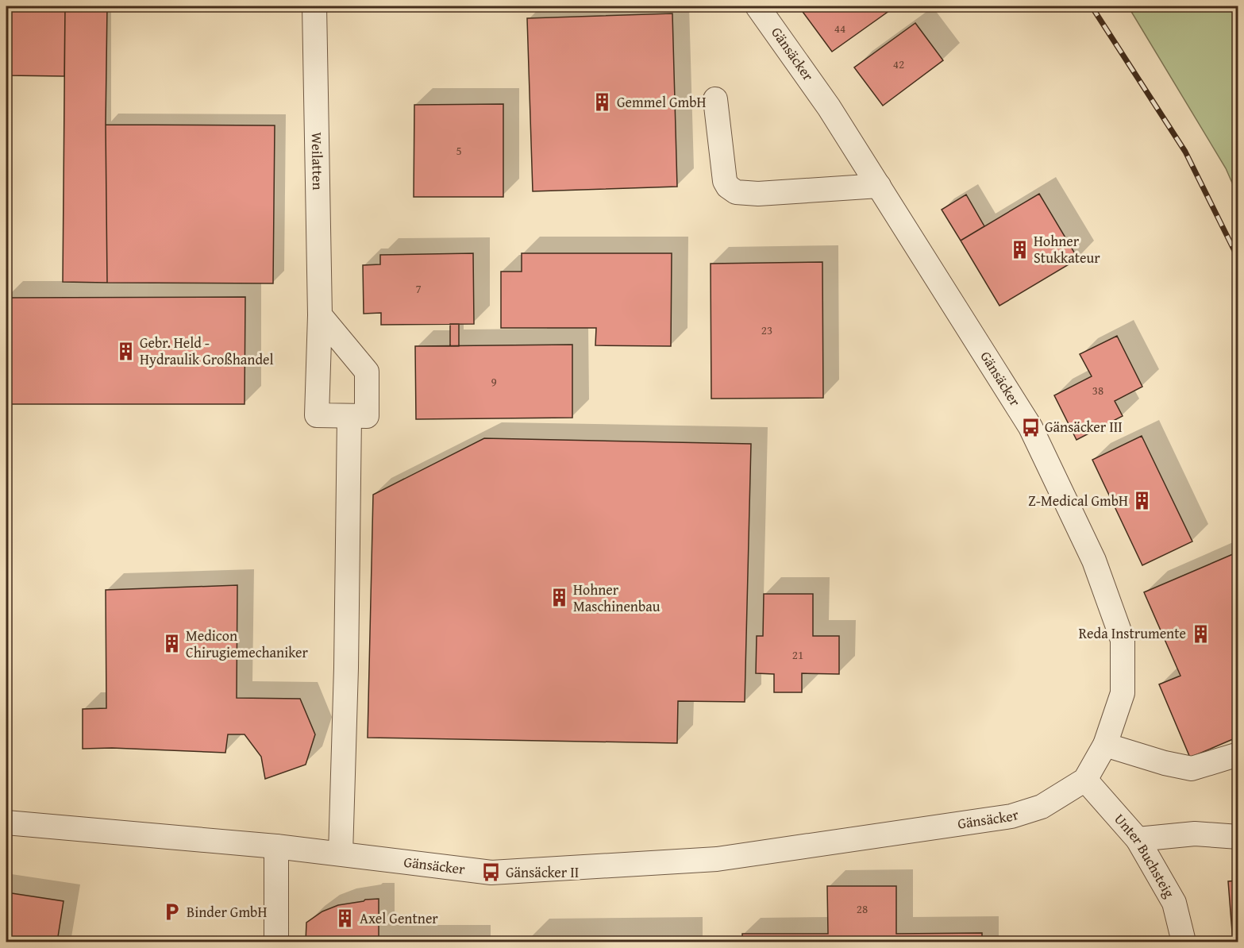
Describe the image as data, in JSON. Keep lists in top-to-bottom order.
{
  "streets": {
    "street": ["Gänsäcker", "Weilatten", "Unter Buchsteig"]
  },
  "crossings": [
    ["Gänsäcker", "Unter Buchsteig"]
  ],
  "places": {
    "building": [
      "Gemmel GmbH",
      "Hohner Stukkateur",
      "Gebr. Held - Hydraulik Großhandel",
      "Z-Medical GmbH",
      "Hohner Maschinenbau",
      "Reda Instrumente",
      "Medicon Chirugiemechaniker",
      "Axel Gentner"
    ],
    "bus stop": ["Gänsäcker III", "Gänsäcker II"],
    "parking": ["Binder GmbH"]
  },
  "house_numbers": [
    "44",
    "42",
    "5",
    "7",
    "23",
    "9",
    "38",
    "21",
    "28"
  ]
}
